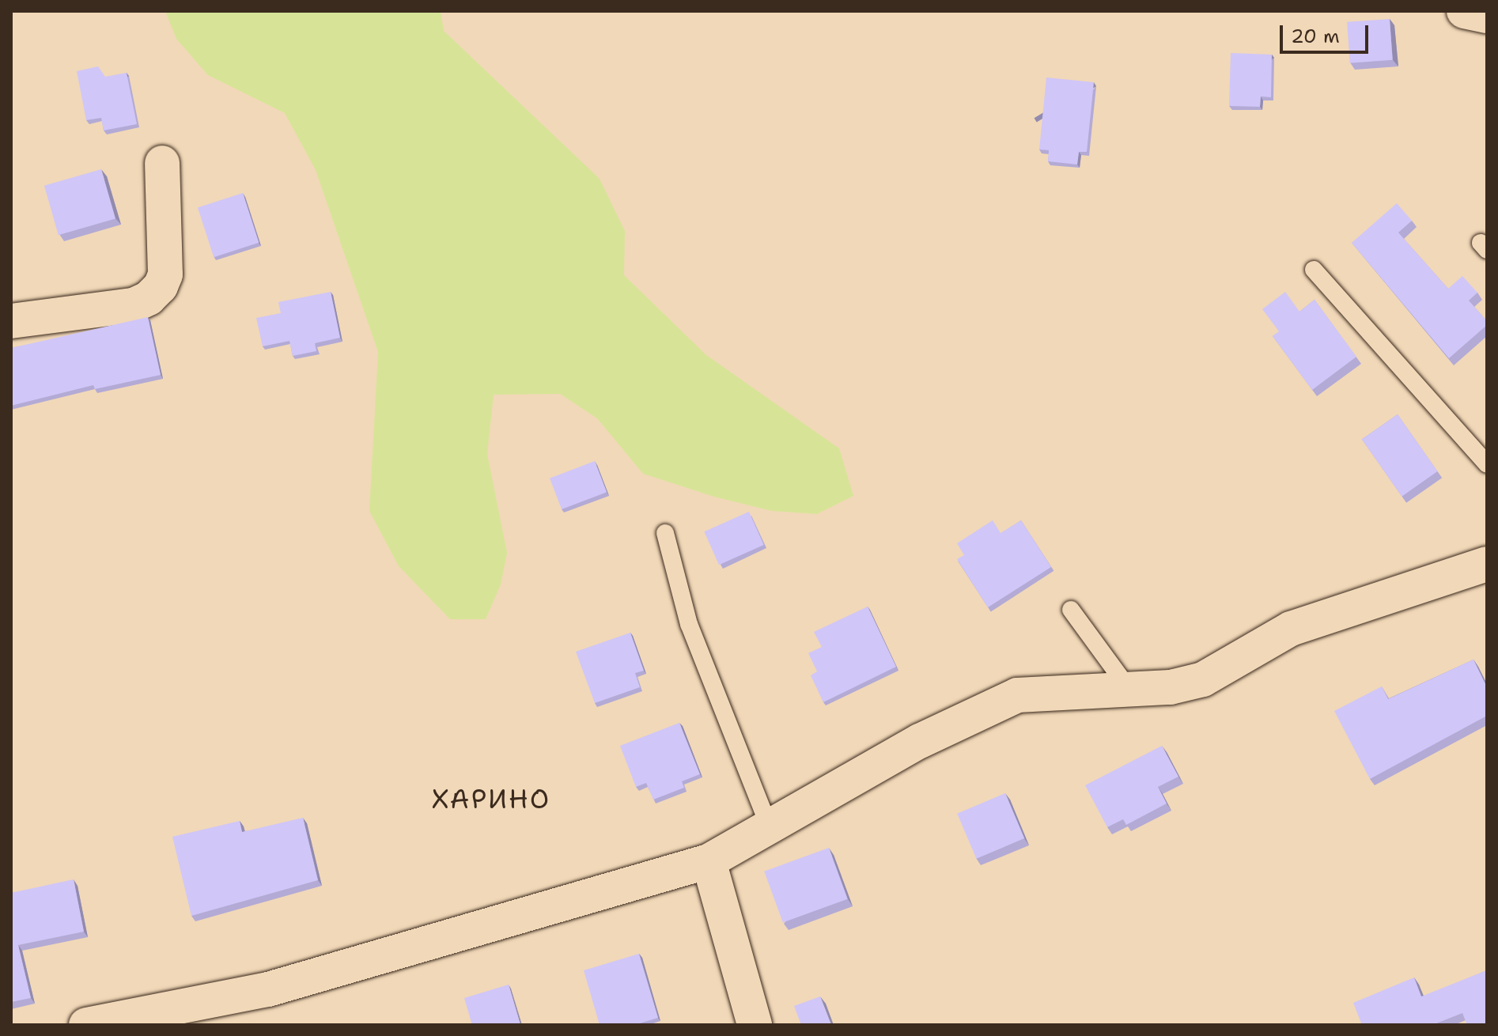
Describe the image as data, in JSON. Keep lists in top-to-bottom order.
{
  "districts": ["ХАРИНО"],
  "scale_bar": "20 m"
}
